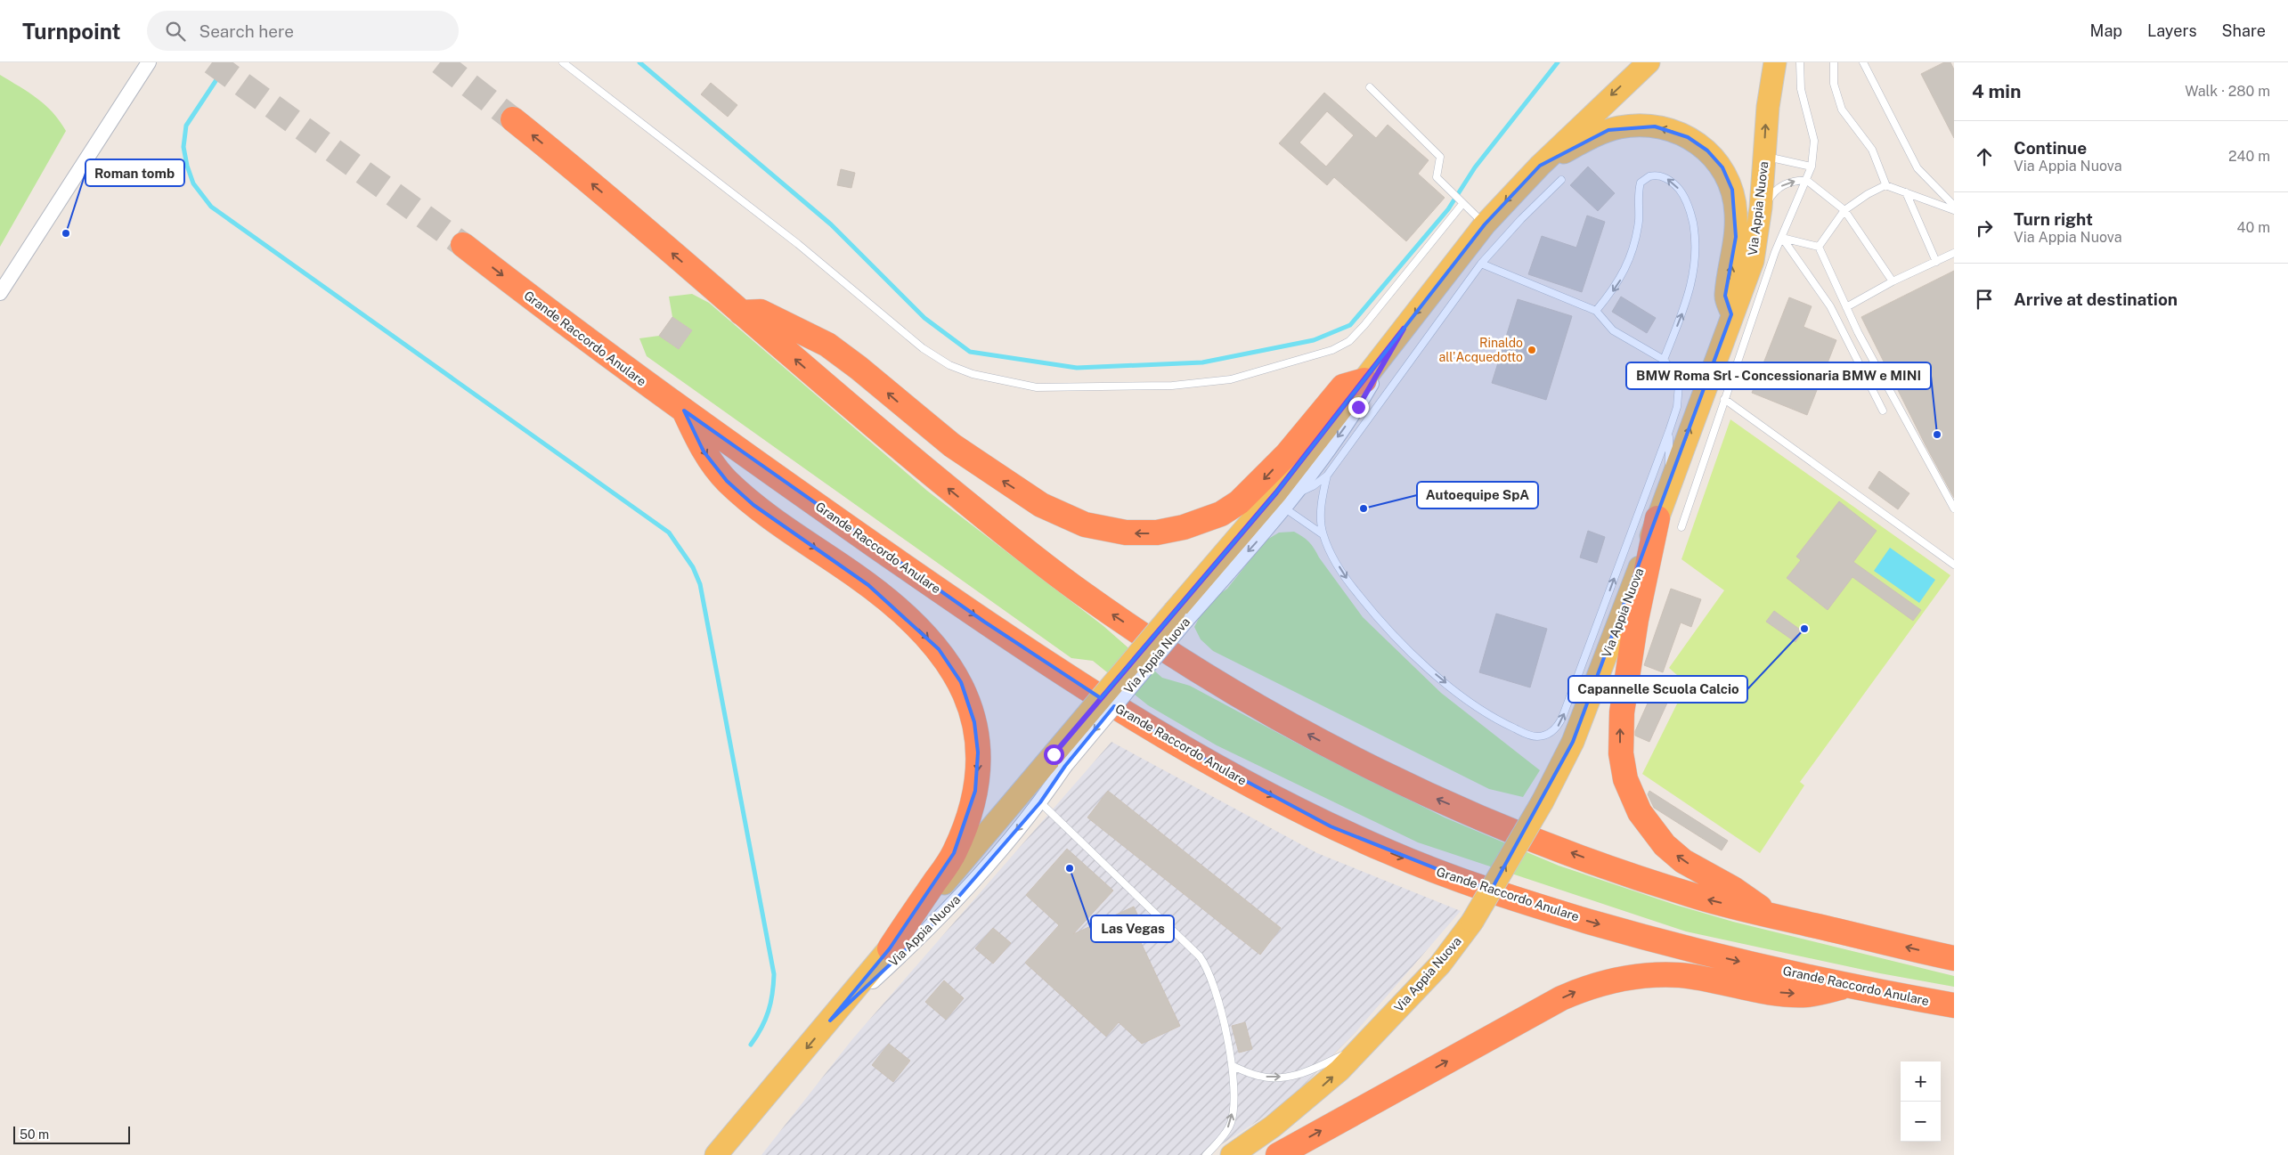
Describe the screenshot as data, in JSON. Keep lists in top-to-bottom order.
{
  "streets": {
    "highway": ["Grande Raccordo Anulare"],
    "main road": ["Via Appia Nuova"]
  },
  "places": [
    "Roman tomb",
    "Rinaldo all'Acquedotto",
    "BMW Roma Srl - Concessionaria BMW e MINI",
    "Autoequipe SpA",
    "Capannelle Scuola Calcio",
    "Las Vegas"
  ],
  "scale_bar": "50 m",
  "page": {
    "header": "Turnpoint",
    "search": "Search here",
    "nav": ["Map", "Layers", "Share"],
    "heading": ["4 min", "Walk · 280 m"],
    "list": [
      ["Continue", "Via Appia Nuova", "240 m"],
      ["Turn right", "Via Appia Nuova", "40 m"],
      "Arrive at destination"
    ],
    "map_buttons": ["+", "−"],
    "scale": "50 m"
  }
}
